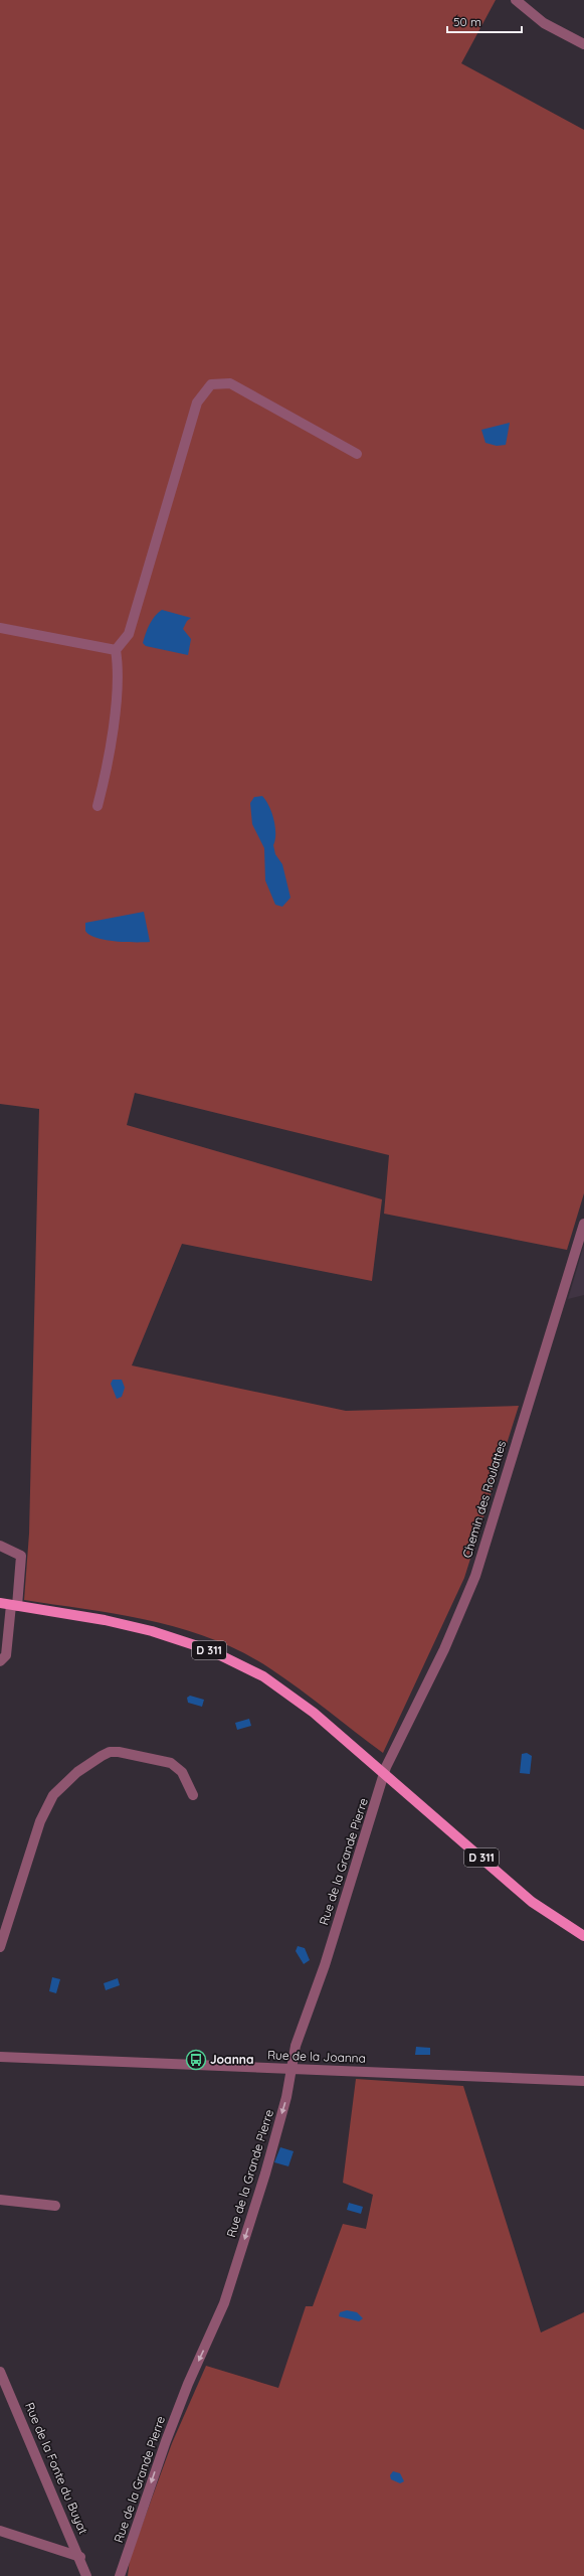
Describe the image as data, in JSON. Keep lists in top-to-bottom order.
{
  "streets": {
    "main road": ["D 311"],
    "street": [
      "Chemin des Roulattes",
      "Rue de la Grande Pierre",
      "Rue de la Joanna",
      "Rue de la Fonte du Buyat"
    ]
  },
  "crossings": [
    ["Chemin des Roulattes", "D 311"],
    ["Chemin des Roulattes", "Rue de la Grande Pierre"],
    ["D 311", "Rue de la Grande Pierre"],
    ["Rue de la Grande Pierre", "Rue de la Joanna"]
  ],
  "one_way": ["Rue de la Grande Pierre"],
  "places": {
    "bus stop": ["Joanna"]
  },
  "scale_bar": "50 m"
}
